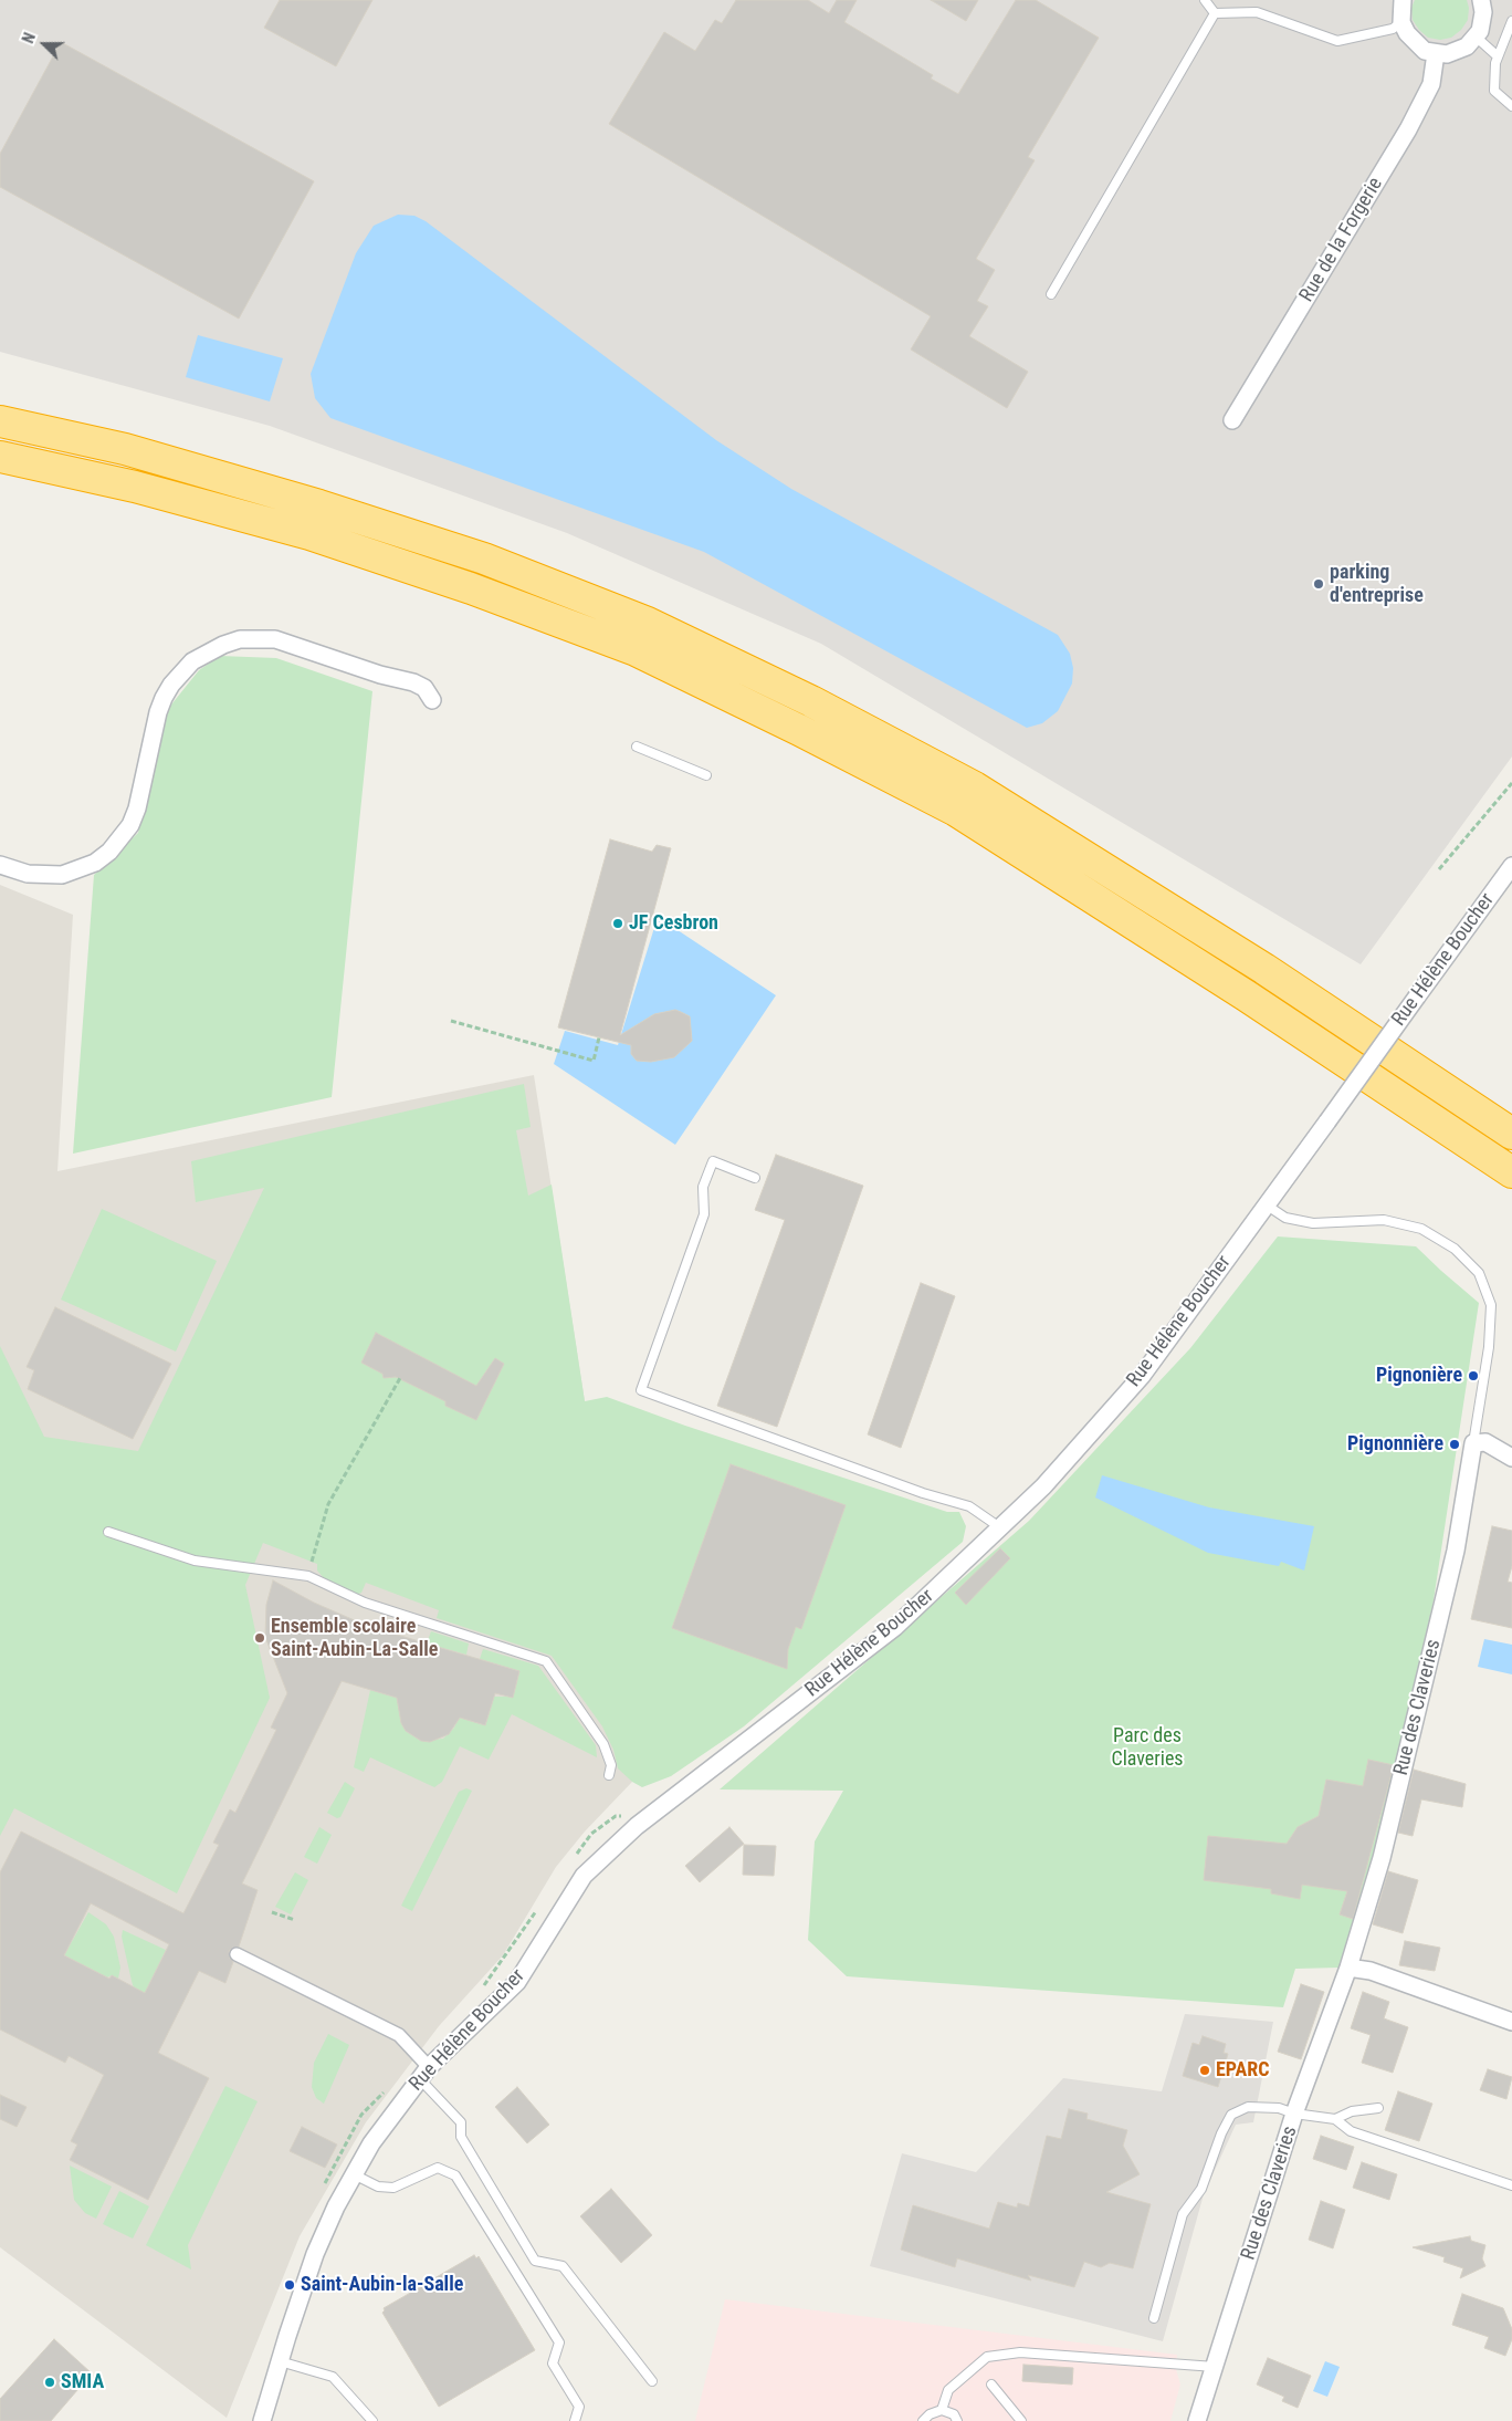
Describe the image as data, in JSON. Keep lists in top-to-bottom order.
{
  "streets": {
    "street": ["Rue de la Forgerie", "Rue Hélène Boucher", "Rue des Claveries"]
  },
  "parks": ["Parc des Claveries"],
  "places": [
    "parking d'entreprise",
    "JF Cesbron",
    "Pignonière",
    "Pignonnière",
    "Ensemble scolaire Saint-Aubin-La-Salle",
    "EPARC",
    "Saint-Aubin-la-Salle",
    "SMIA"
  ],
  "north": "left"
}
